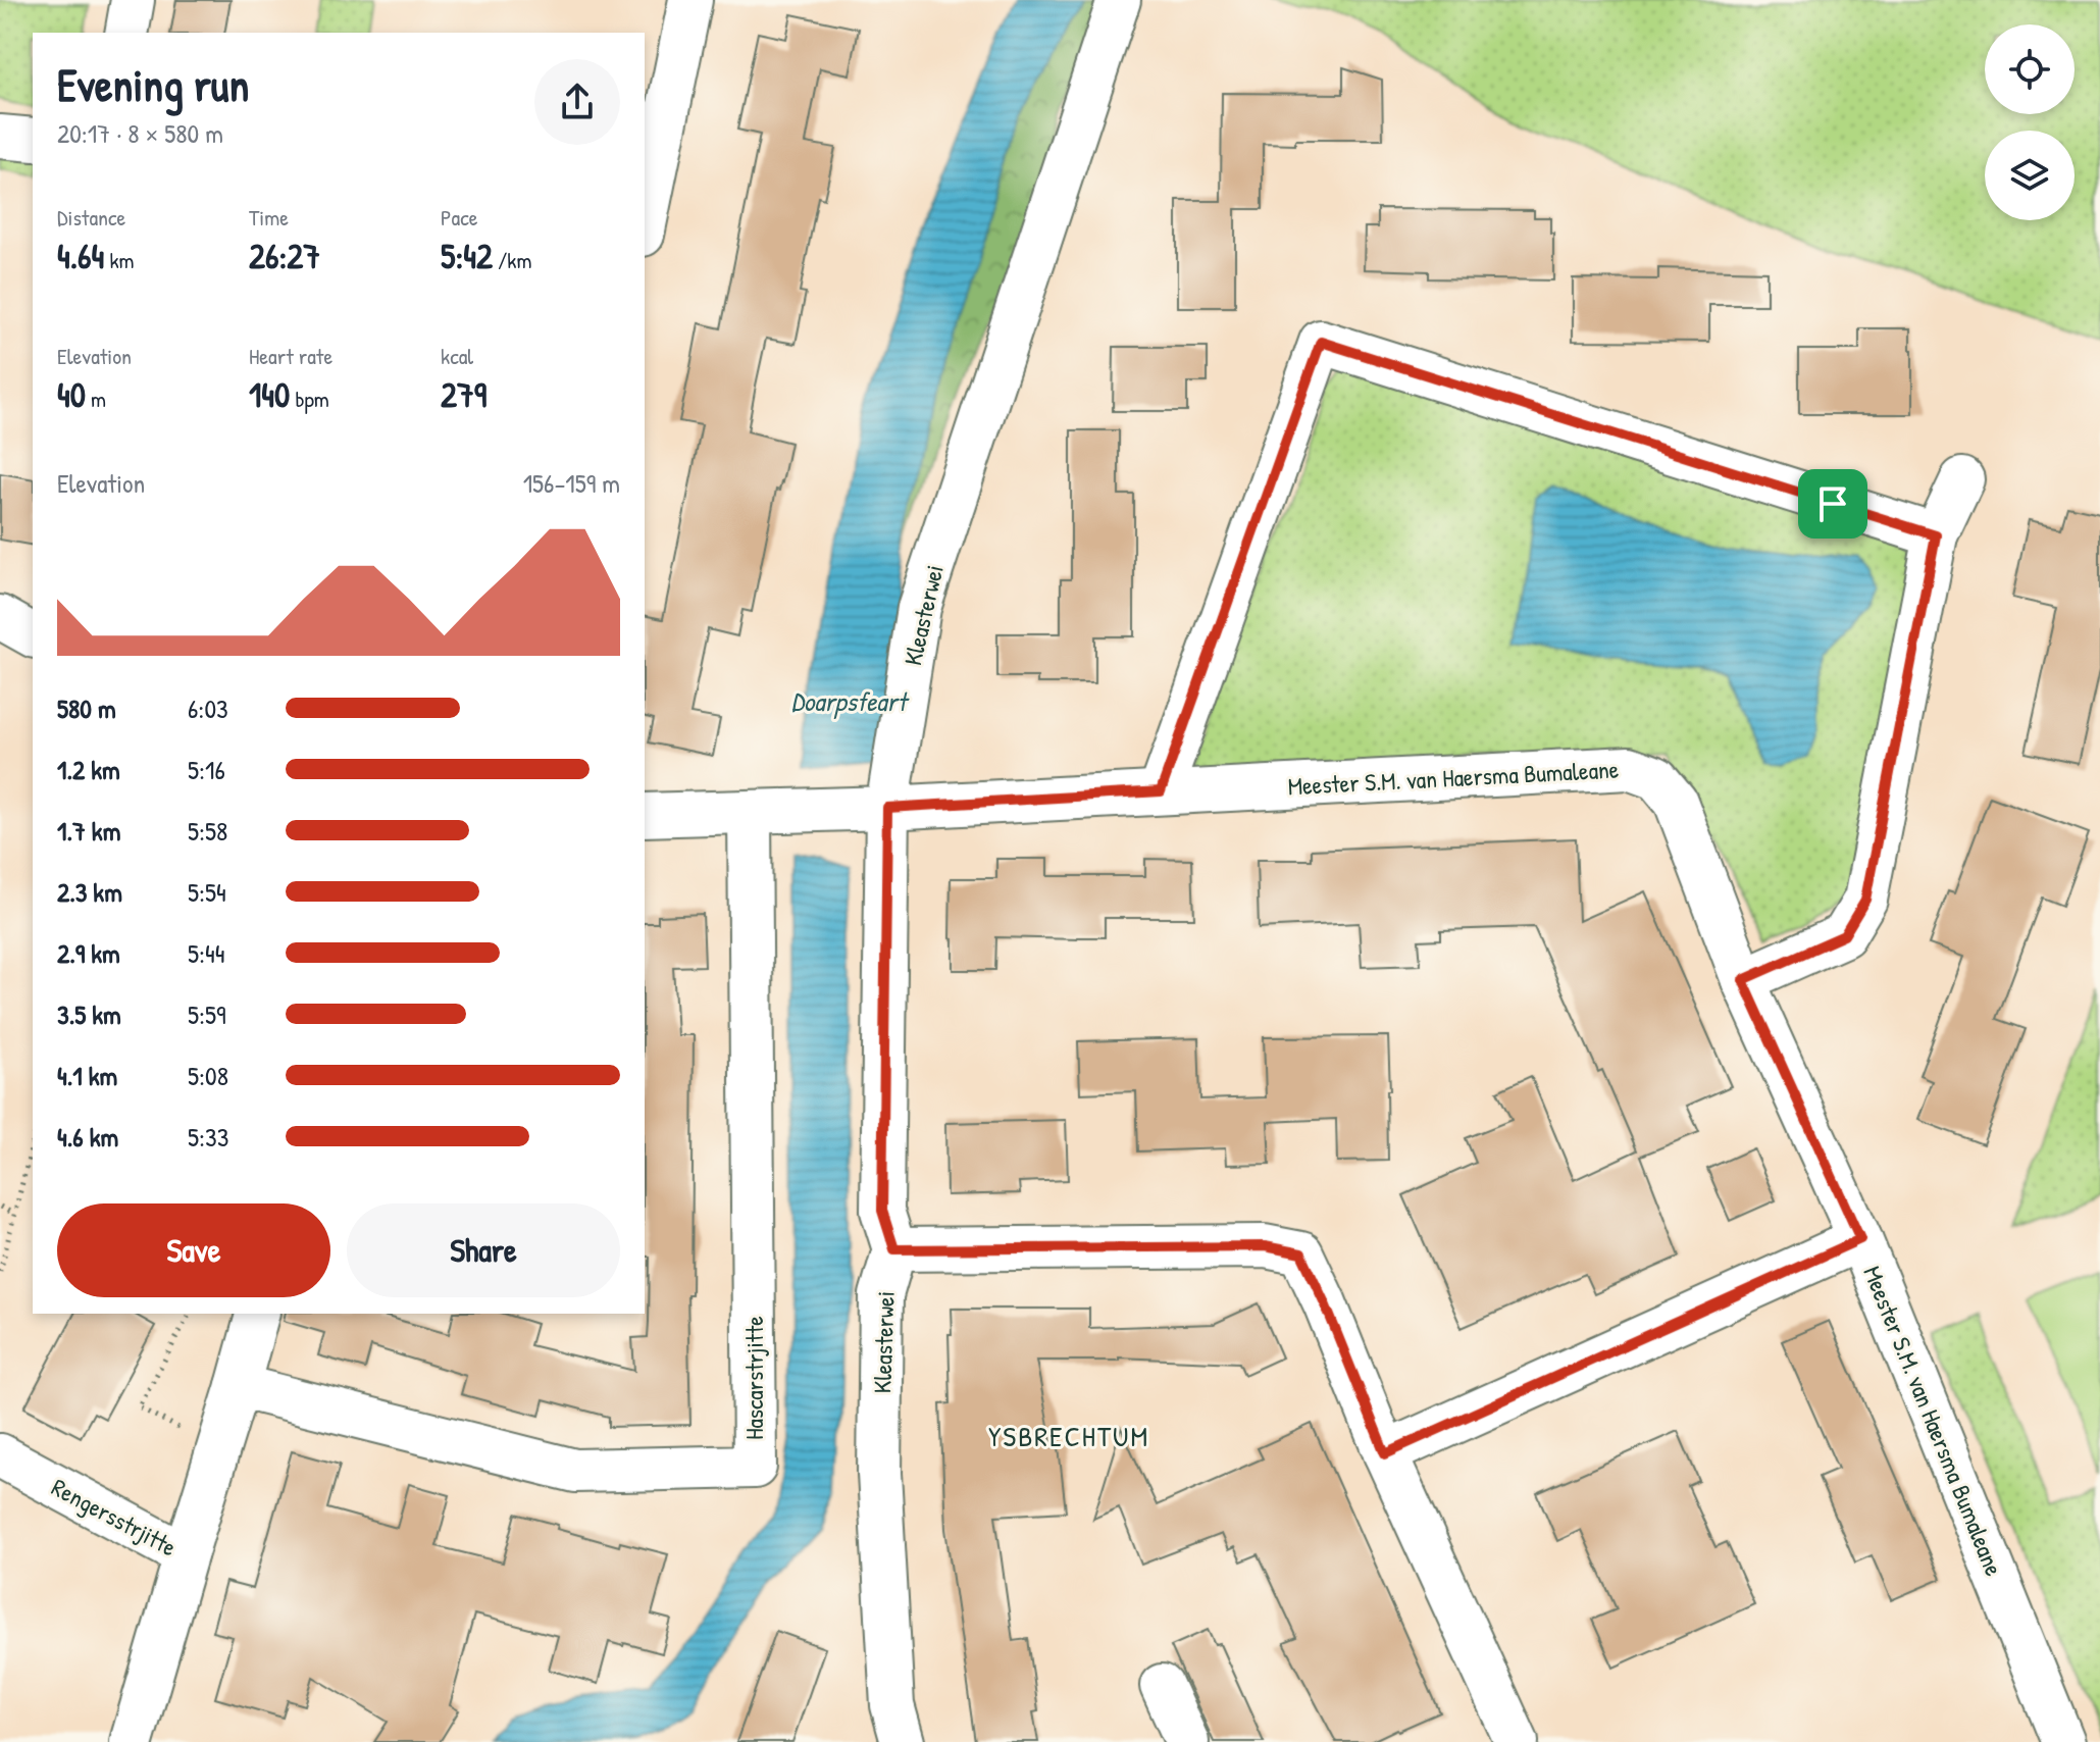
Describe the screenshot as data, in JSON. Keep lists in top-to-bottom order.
{
  "streets": {
    "street": [
      "Kleasterwei",
      "Meester S.M. van Haersma Bumaleane",
      "Hascarstrjitte",
      "Rengersstrjitte"
    ]
  },
  "crossings": [
    ["Kleasterwei", "Meester S.M. van Haersma Bumaleane"]
  ],
  "districts": ["YSBRECHTUM"],
  "water": ["Doarpsfeart"],
  "page": {
    "heading": ["Evening run", "20:17 · 8 × 580 m"],
    "stats": [
      ["Distance", "4.64 km"],
      ["Time", "26:27"],
      ["Pace", "5:42 /km"],
      ["Elevation", "40 m"],
      ["Heart rate", "140 bpm"],
      ["kcal", "279"]
    ],
    "chart": ["Elevation", "156–159 m"],
    "list": [
      {
        "name": "580 m",
        "note": "6:03"
      },
      {
        "name": "1.2 km",
        "note": "5:16"
      },
      {
        "name": "1.7 km",
        "note": "5:58"
      },
      {
        "name": "2.3 km",
        "note": "5:54"
      },
      {
        "name": "2.9 km",
        "note": "5:44"
      },
      {
        "name": "3.5 km",
        "note": "5:59"
      },
      {
        "name": "4.1 km",
        "note": "5:08"
      },
      {
        "name": "4.6 km",
        "note": "5:33"
      }
    ],
    "buttons": ["Save", "Share"]
  }
}
